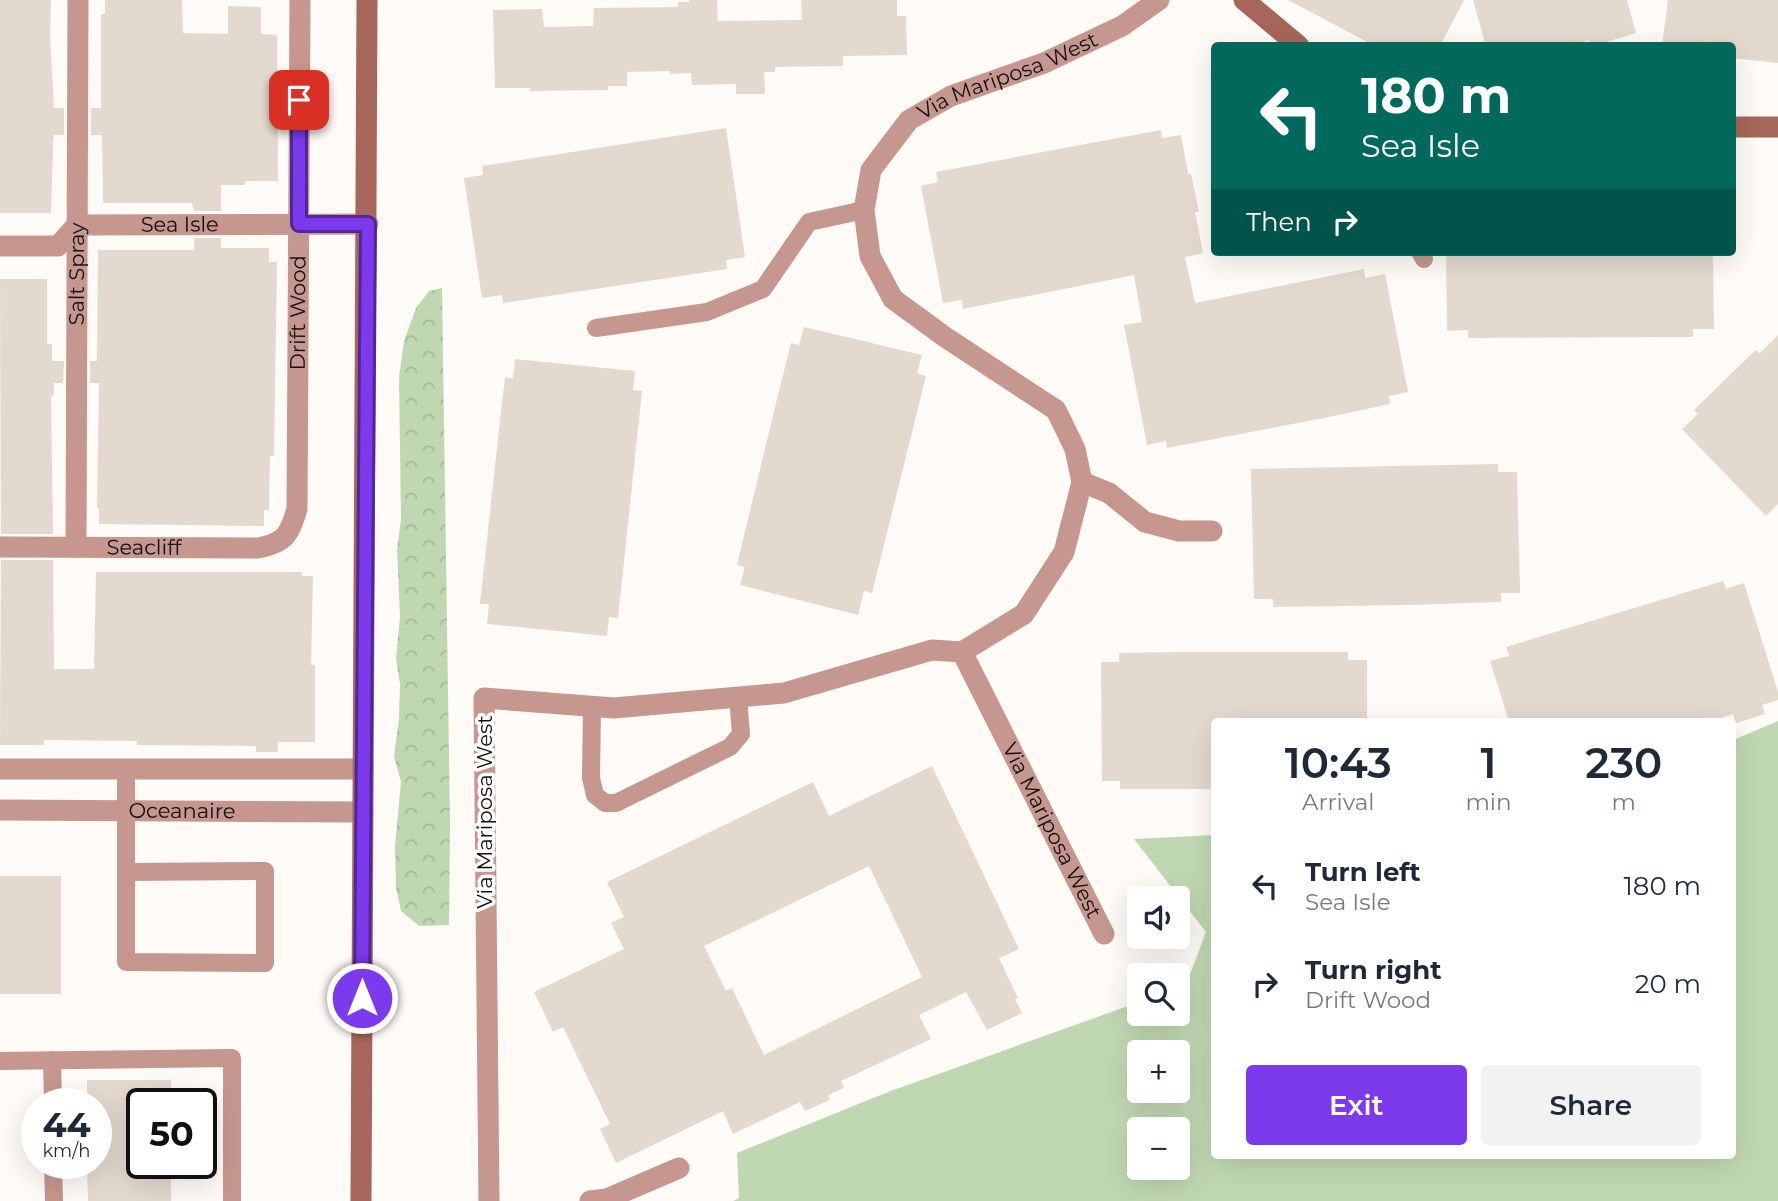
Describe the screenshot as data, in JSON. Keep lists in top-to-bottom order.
{
  "streets": {
    "street": [
      "Via Mariposa West",
      "Sea Isle",
      "Salt Spray",
      "Drift Wood",
      "Seacliff",
      "Oceanaire"
    ]
  },
  "crossings": [
    ["Sea Isle", "Salt Spray"],
    ["Sea Isle", "Drift Wood"],
    ["Salt Spray", "Seacliff"],
    ["Drift Wood", "Seacliff"]
  ],
  "page": {
    "turn": ["180 m", "Sea Isle"],
    "then": "Then",
    "eta": [
      "10:43",
      "Arrival",
      "1",
      "min",
      "230",
      "m"
    ],
    "list": [
      {
        "name": "Turn left",
        "note": "Sea Isle",
        "value": "180 m"
      },
      {
        "name": "Turn right",
        "note": "Drift Wood",
        "value": "20 m"
      }
    ],
    "map_buttons": ["+", "−"],
    "buttons": ["Exit", "Share"],
    "speed": "44 km/h",
    "limit": "50"
  }
}
